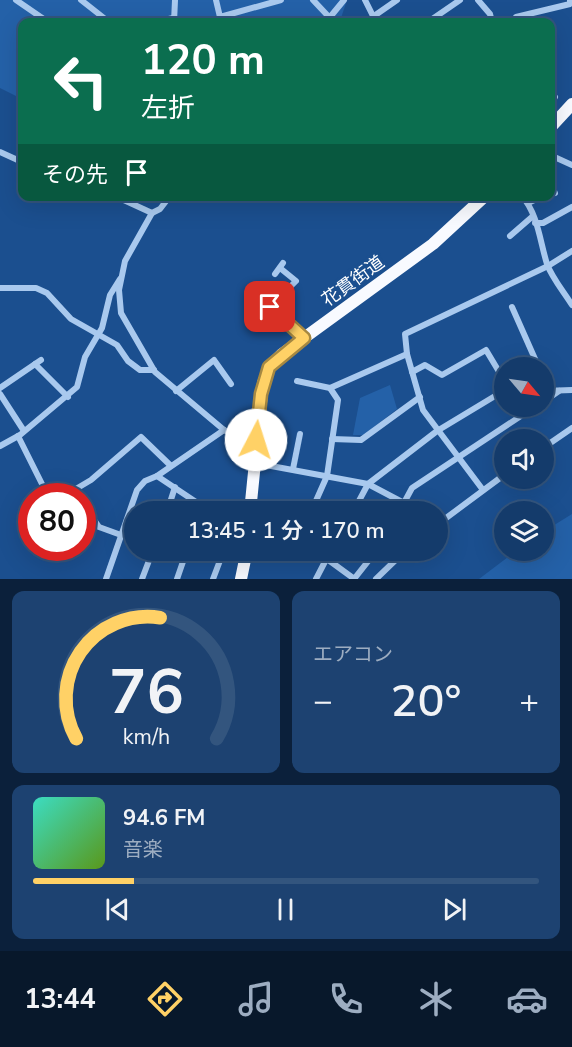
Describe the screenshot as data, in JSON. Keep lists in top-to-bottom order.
{
  "streets": {
    "highway": ["花貫街道"]
  },
  "north": "bottom right",
  "page": {
    "turn": ["120 m", "左折"],
    "then": "その先",
    "limit": "80",
    "trip": "13:45 · 1 分 · 170 m",
    "tile": "エアコン",
    "heat": ["−", "20°", "+"],
    "song": ["94.6 FM", "音楽"],
    "tabs": "13:44",
    "gauge": ["76", "km/h"]
  }
}
